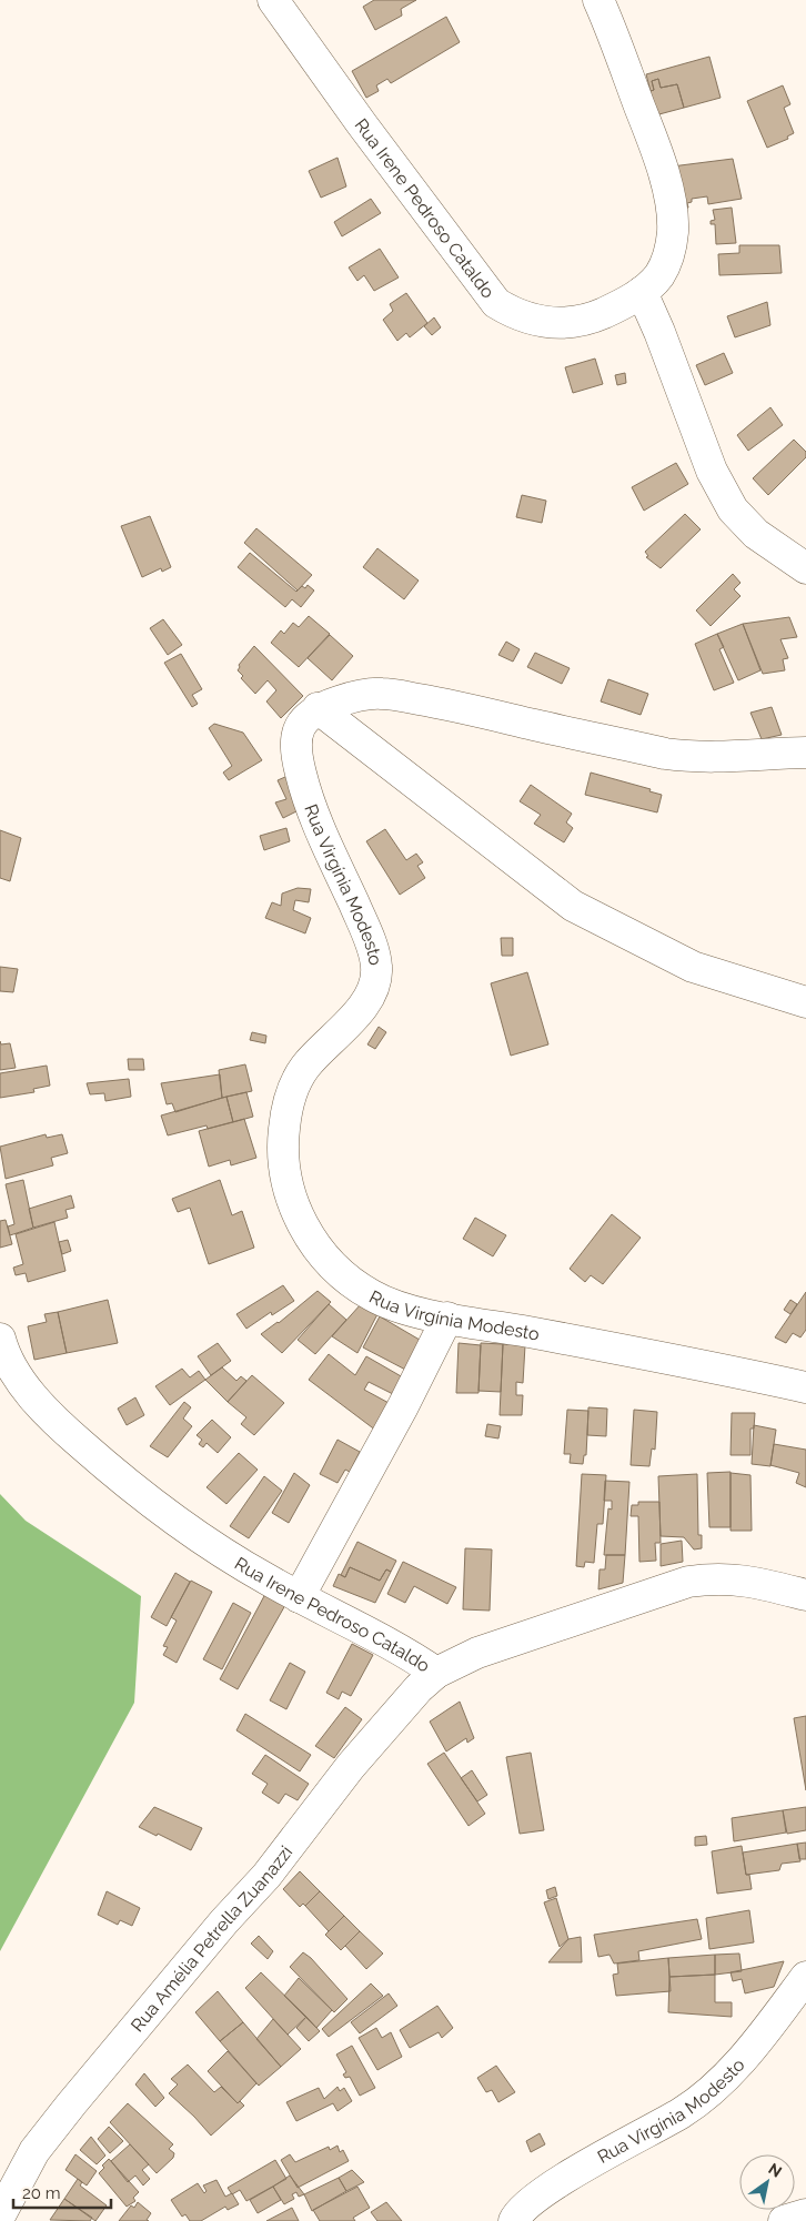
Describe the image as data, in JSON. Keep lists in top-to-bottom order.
{
  "streets": {
    "street": ["Rua Irene Pedroso Cataldo", "Rua Virgínia Modesto", "Rua Amélia Petrella Zuanazzi"]
  },
  "crossings": [
    ["Rua Irene Pedroso Cataldo", "Rua Amélia Petrella Zuanazzi"]
  ],
  "scale_bar": "20 m",
  "north": "top right"
}
